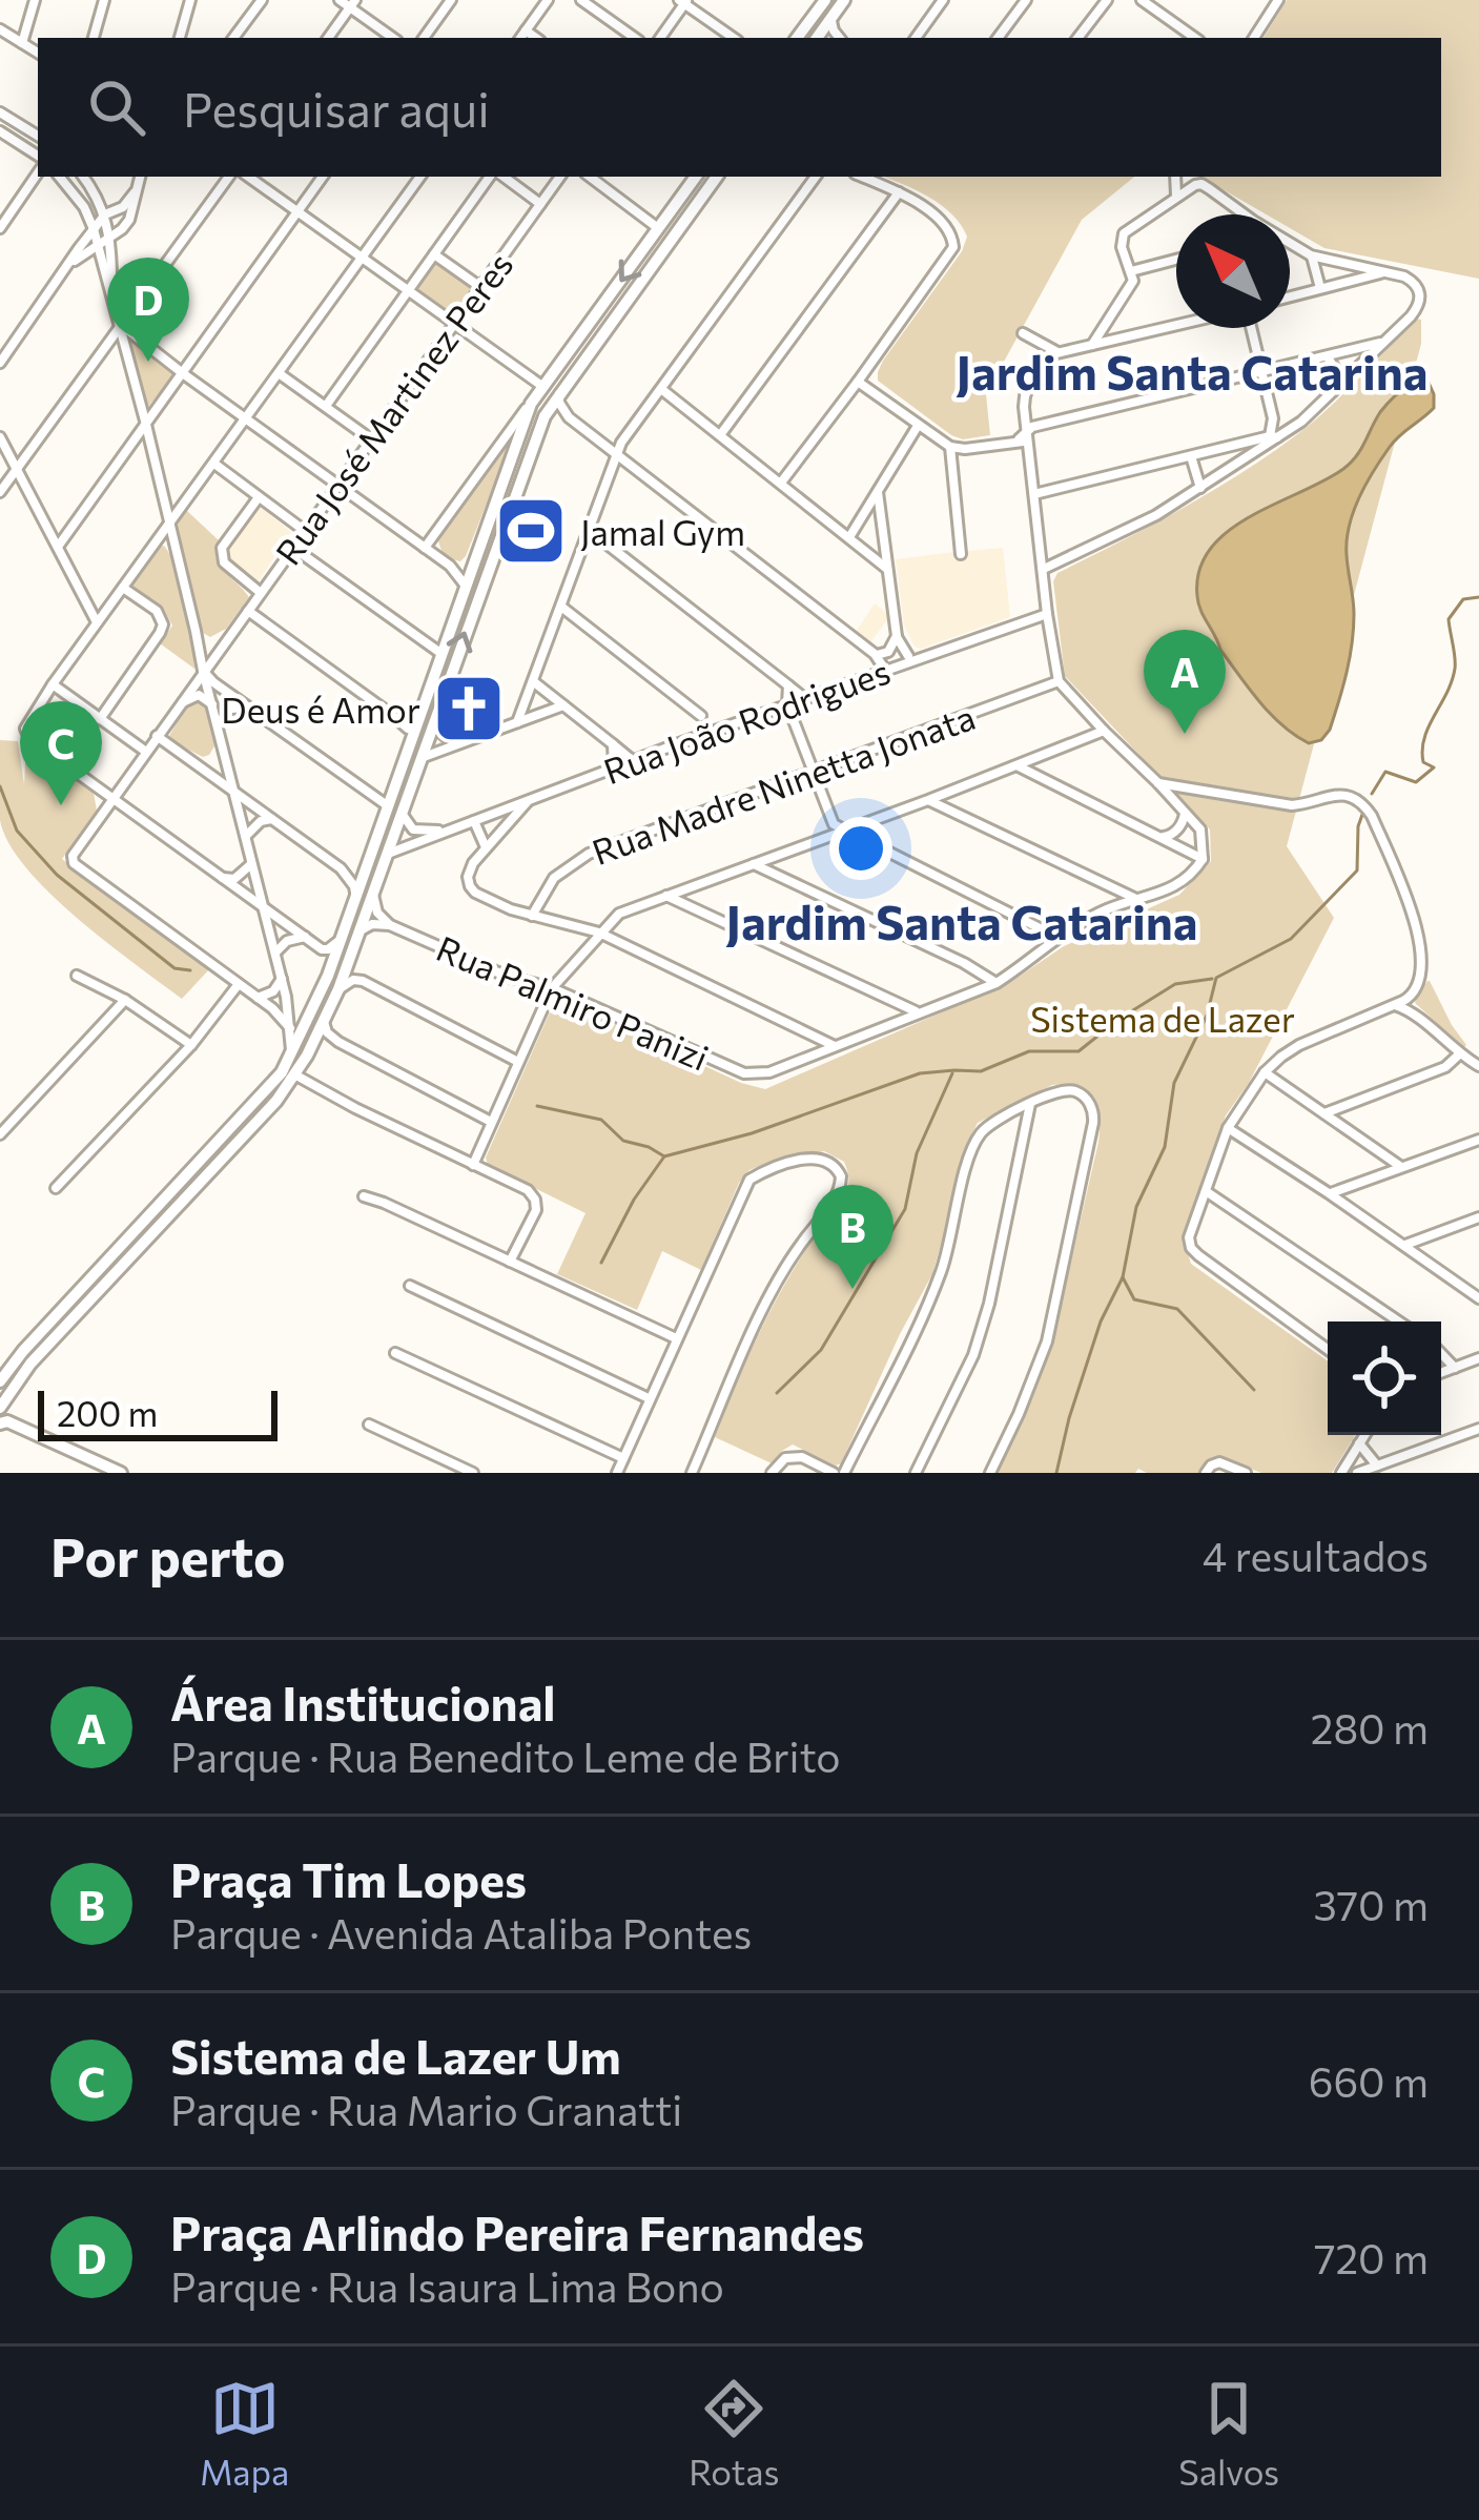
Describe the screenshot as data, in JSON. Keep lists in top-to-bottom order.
{
  "streets": {
    "street": [
      "Rua José Martinez Peres",
      "Rua João Rodrigues",
      "Rua Madre Ninetta Jonata",
      "Rua Palmiro Panizi"
    ]
  },
  "districts": ["Jardim Santa Catarina", "Jardim Santa Catarina"],
  "parks": ["Sistema de Lazer"],
  "places": {
    "sports": ["Jamal Gym"],
    "church": ["Deus é Amor"]
  },
  "scale_bar": "200 m",
  "north": "top left",
  "page": {
    "search": "Pesquisar aqui",
    "pins": [
      "D",
      "A",
      "C",
      "B"
    ],
    "scale": "200 m",
    "heading": ["Por perto", "4 resultados"],
    "list": [
      {
        "mark": "A",
        "name": "Área Institucional",
        "note": "Parque · Rua Benedito Leme de Brito",
        "value": "280 m"
      },
      {
        "mark": "B",
        "name": "Praça Tim Lopes",
        "note": "Parque · Avenida Ataliba Pontes",
        "value": "370 m"
      },
      {
        "mark": "C",
        "name": "Sistema de Lazer Um",
        "note": "Parque · Rua Mario Granatti",
        "value": "660 m"
      },
      {
        "mark": "D",
        "name": "Praça Arlindo Pereira Fernandes",
        "note": "Parque · Rua Isaura Lima Bono",
        "value": "720 m"
      }
    ],
    "nav": ["Mapa", "Rotas", "Salvos"]
  }
}
